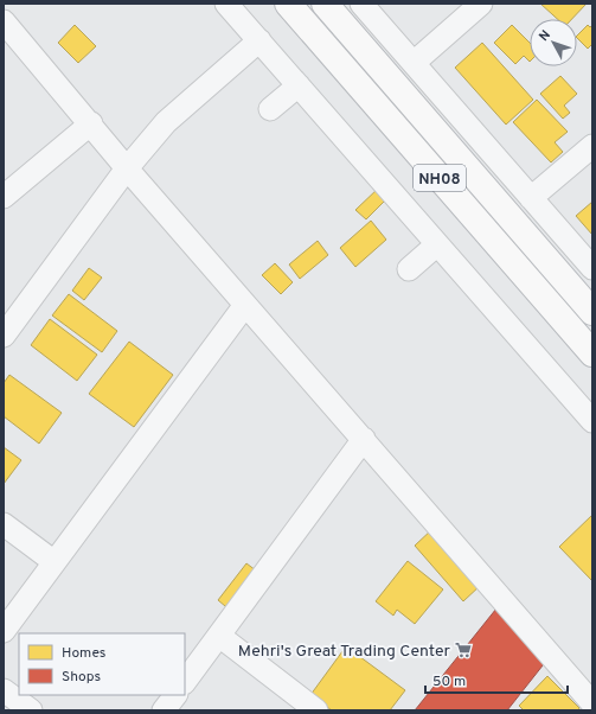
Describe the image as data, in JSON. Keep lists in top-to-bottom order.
{
  "streets": {
    "highway": ["NH08"]
  },
  "places": {
    "supermarket": ["Mehri's Great Trading Center"]
  },
  "legend": ["Homes", "Shops"],
  "scale_bar": "50 m",
  "north": "top left"
}
